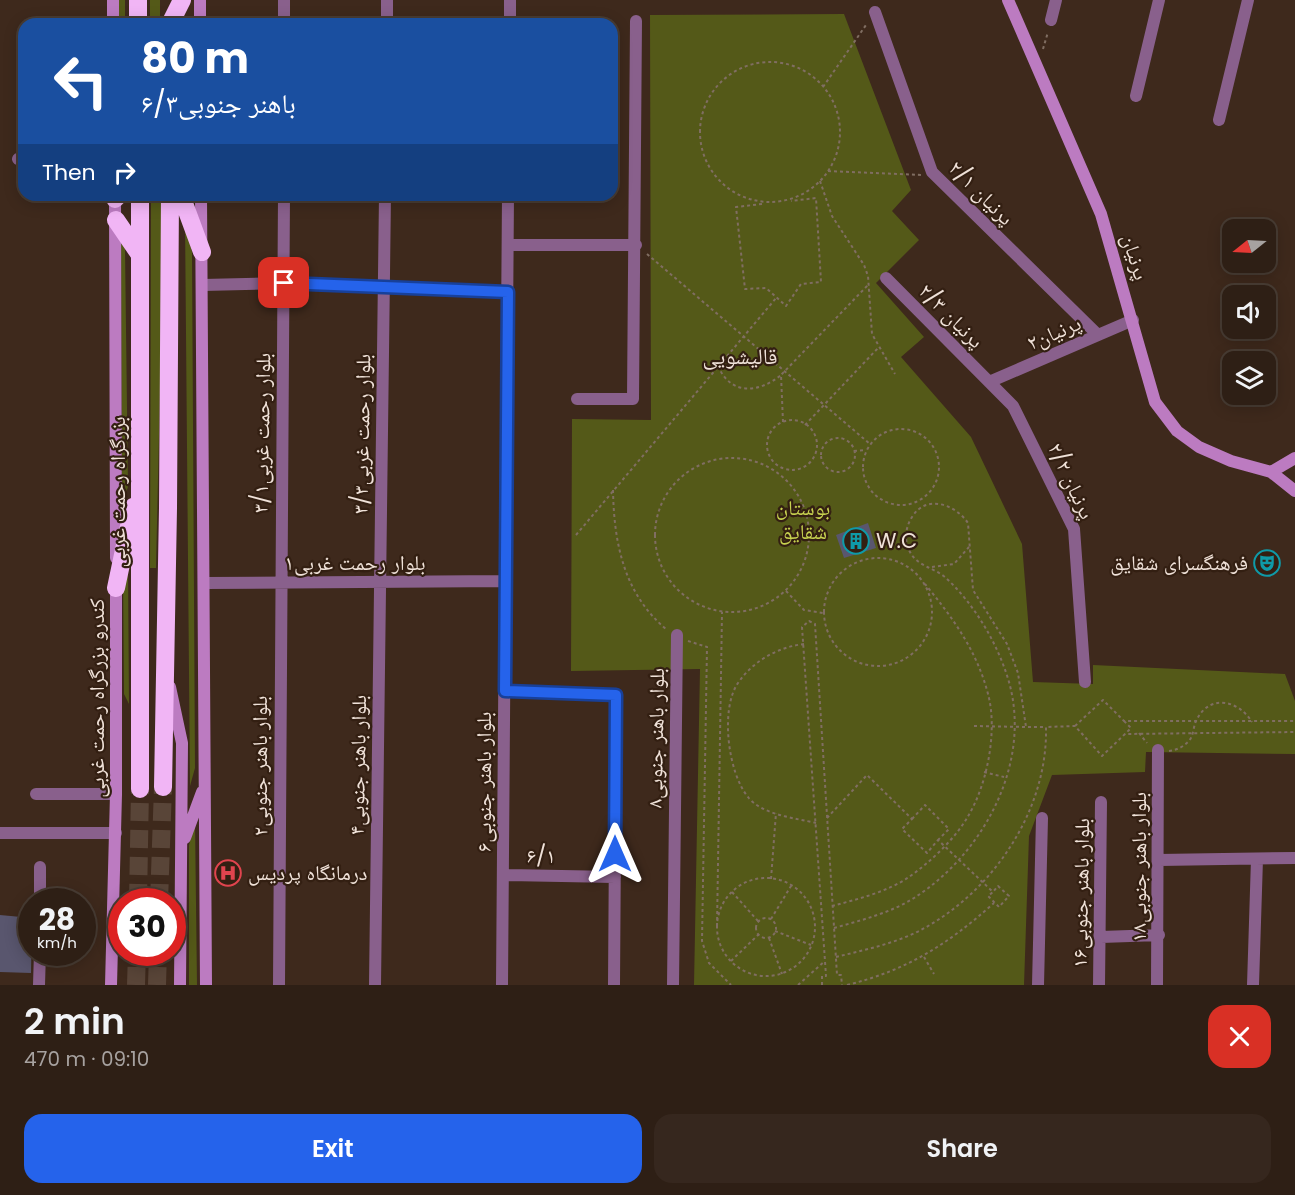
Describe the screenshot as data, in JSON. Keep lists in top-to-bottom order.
{
  "streets": {
    "highway": ["بزرگراه رحمت غربی"],
    "main road": ["پرنیان", "کندرو بزرگراه رحمت غربی"],
    "street": [
      "پرنیان ۲/۱",
      "پرنیان ۲/۳",
      "پرنیان۲",
      "بلوار رحمت غربی۳/۱",
      "بلوار رحمت غربی۳/۳",
      "پرنیان ۲/۲",
      "بلوار رحمت غربی۱",
      "۸بلوار باهنر جنوبی",
      "بلوار باهنر جنوبی۴",
      "بلوار باهنر جنوبی۲",
      "بلوار باهنر جنوبی۶",
      "۶/۱",
      "۱۸بلوار باهنر جنوبی",
      "بلوار باهنر جنوبی۱۶"
    ]
  },
  "crossings": [
    ["پرنیان ۲/۱", "پرنیان۲"],
    ["پرنیان", "پرنیان۲"],
    ["پرنیان ۲/۳", "پرنیان۲"],
    ["پرنیان ۲/۳", "پرنیان ۲/۲"],
    ["پرنیان۲", "پرنیان ۲/۲"],
    ["بلوار رحمت غربی۳/۱", "بلوار رحمت غربی۱"],
    ["بلوار رحمت غربی۳/۱", "بلوار باهنر جنوبی۲"],
    ["بلوار رحمت غربی۳/۳", "بلوار رحمت غربی۱"],
    ["بلوار رحمت غربی۳/۳", "بلوار باهنر جنوبی۴"],
    ["بلوار رحمت غربی۱", "بلوار باهنر جنوبی۴"],
    ["بلوار رحمت غربی۱", "بلوار باهنر جنوبی۲"],
    ["بلوار رحمت غربی۱", "بلوار باهنر جنوبی۶"],
    ["بلوار باهنر جنوبی۶", "۶/۱"]
  ],
  "districts": ["قالیشویی"],
  "parks": ["بوستان شقایق"],
  "places": {
    "building": ["W.C"],
    "theatre": ["فرهنگسرای شقایق"],
    "hospital": ["درمانگاه پردیس"]
  },
  "north": "left",
  "page": {
    "turn": ["80 m", "۶/۳باهنر جنوبی"],
    "then": "Then",
    "speed": "28 km/h",
    "limit": "30",
    "heading": ["2 min", "470 m · 09:10"],
    "buttons": ["Exit", "Share"]
  }
}
